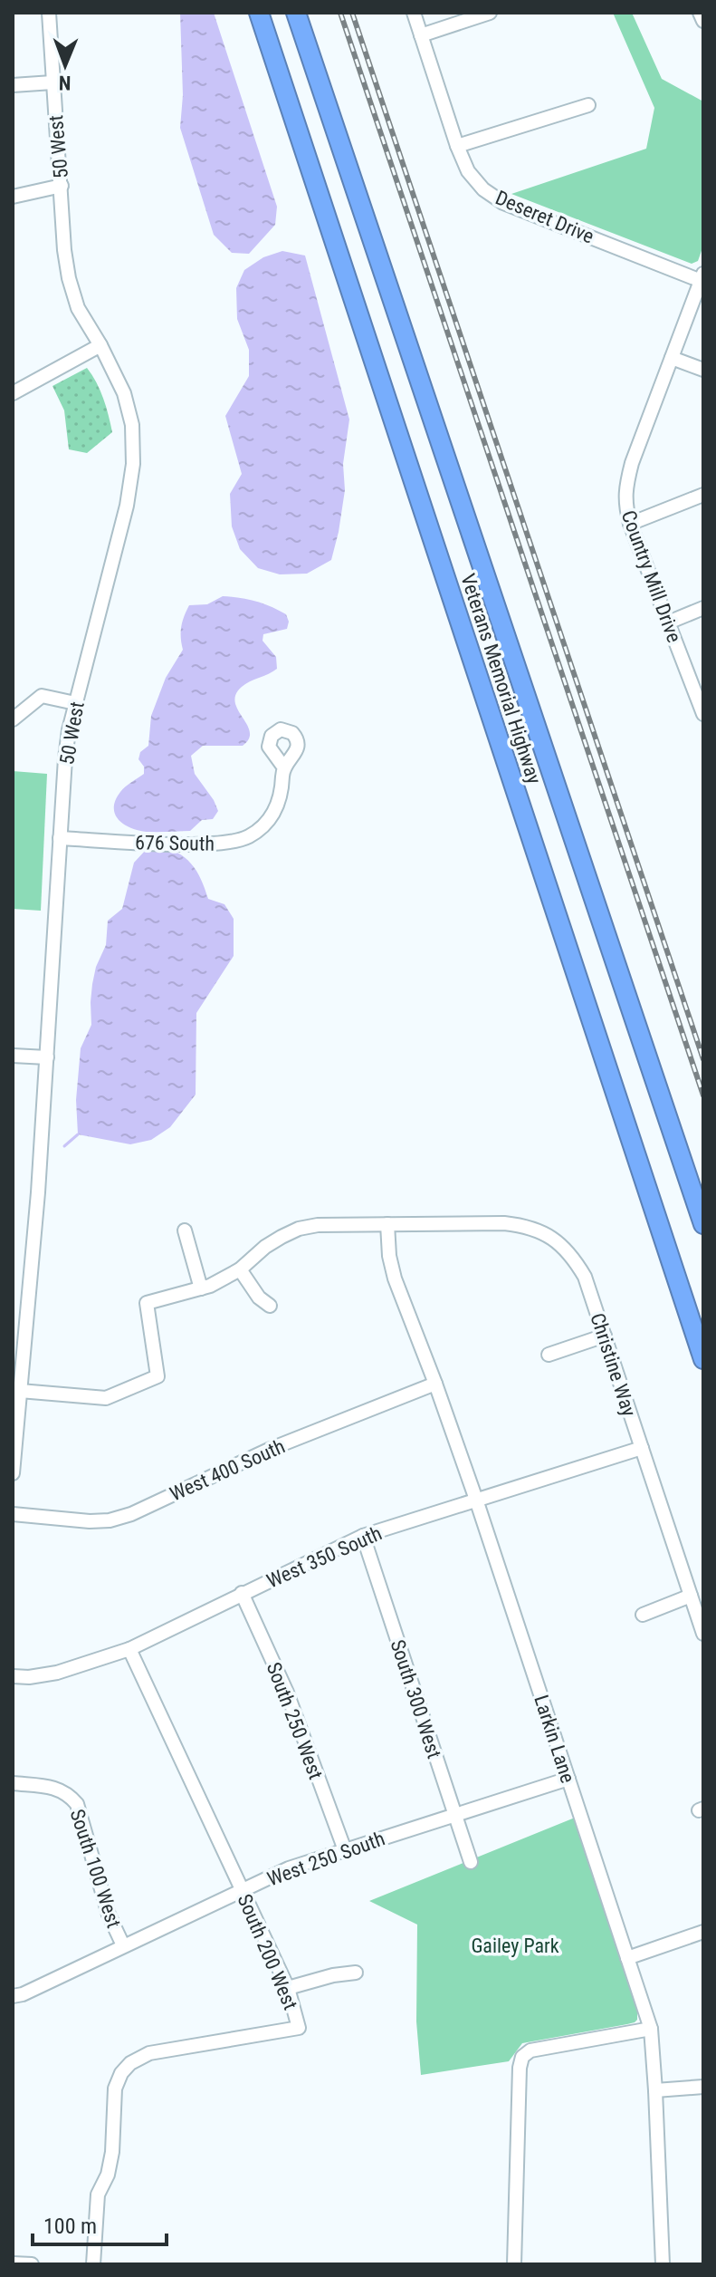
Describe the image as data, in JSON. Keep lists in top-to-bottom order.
{
  "streets": {
    "highway": ["Veterans Memorial Highway"],
    "street": [
      "50 West",
      "Deseret Drive",
      "Country Mill Drive",
      "676 South",
      "Christine Way",
      "West 400 South",
      "West 350 South",
      "South 300 West",
      "South 250 West",
      "Larkin Lane",
      "West 250 South",
      "South 100 West",
      "South 200 West"
    ]
  },
  "crossings": [
    ["50 West", "676 South"],
    ["50 West", "Christine Way"],
    ["Deseret Drive", "Country Mill Drive"],
    ["Christine Way", "West 350 South"],
    ["Christine Way", "Larkin Lane"],
    ["West 400 South", "Larkin Lane"],
    ["West 350 South", "South 300 West"],
    ["West 350 South", "South 250 West"],
    ["West 350 South", "Larkin Lane"],
    ["West 350 South", "South 200 West"],
    ["South 300 West", "West 250 South"],
    ["South 250 West", "West 250 South"],
    ["Larkin Lane", "West 250 South"],
    ["West 250 South", "South 100 West"],
    ["West 250 South", "South 200 West"]
  ],
  "parks": ["Gailey Park"],
  "scale_bar": "100 m",
  "north": "bottom"
}
